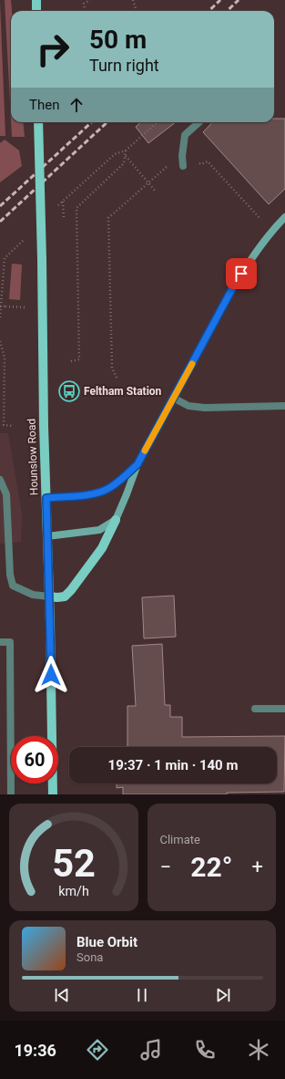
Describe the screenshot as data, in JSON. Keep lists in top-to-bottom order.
{
  "streets": {
    "main road": ["Hounslow Road"]
  },
  "places": {
    "bus stop": ["Feltham Station"]
  },
  "page": {
    "turn": ["50 m", "Turn right"],
    "then": "Then",
    "limit": "60",
    "trip": "19:37 · 1 min · 140 m",
    "tile": "Climate",
    "heat": ["−", "22°", "+"],
    "song": ["Blue Orbit", "Sona"],
    "tabs": "19:36",
    "gauge": ["52", "km/h"]
  }
}
